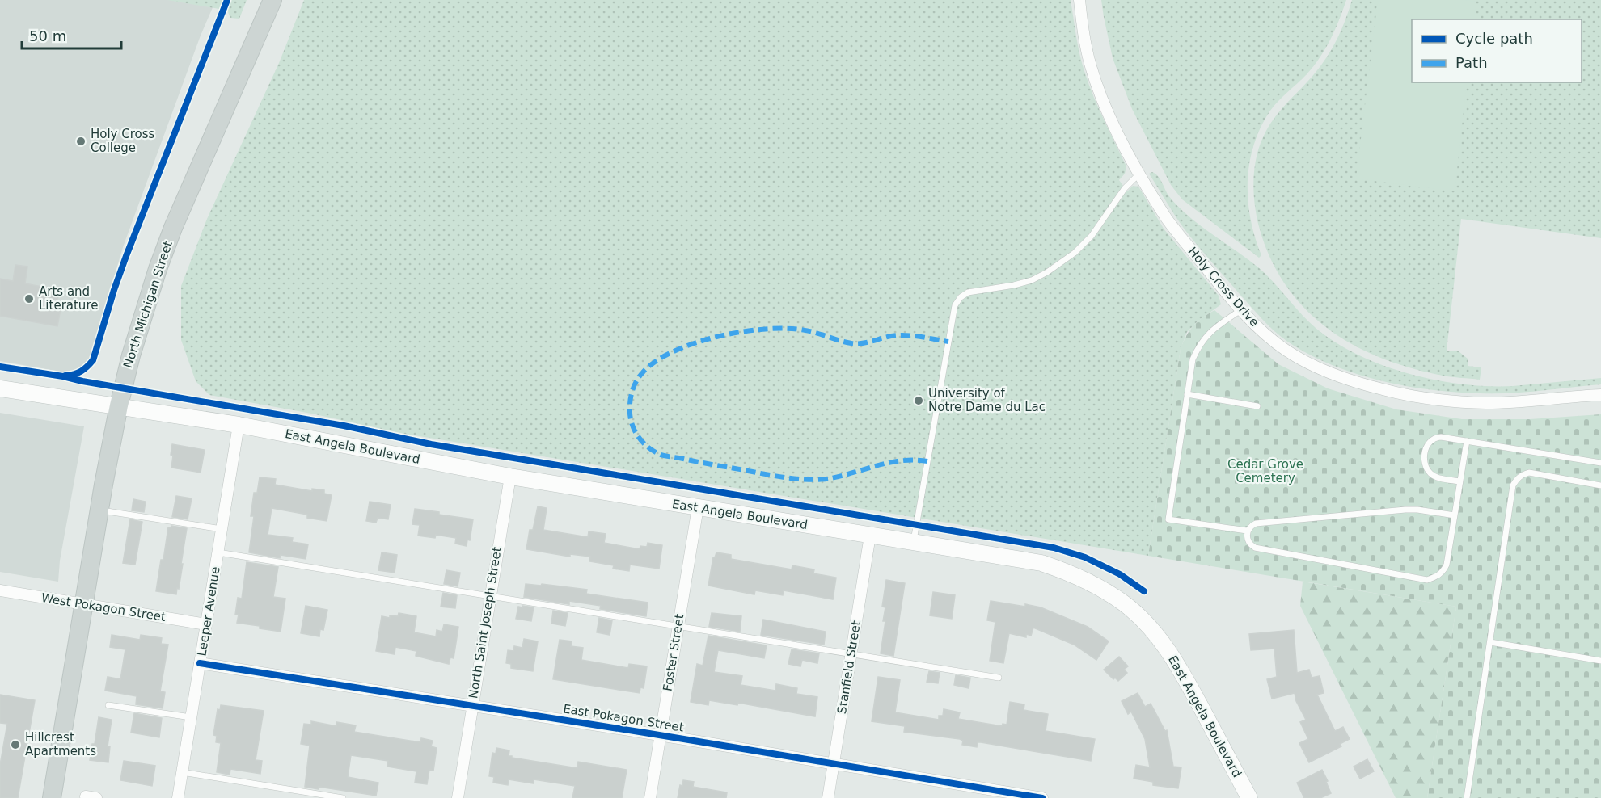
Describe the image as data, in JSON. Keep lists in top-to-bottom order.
{
  "streets": {
    "main road": ["North Michigan Street", "East Angela Boulevard"],
    "street": [
      "Holy Cross Drive",
      "West Pokagon Street",
      "Leeper Avenue",
      "North Saint Joseph Street",
      "Foster Street",
      "Stanfield Street",
      "East Pokagon Street"
    ]
  },
  "crossings": [
    ["North Michigan Street", "East Angela Boulevard"],
    ["North Michigan Street", "West Pokagon Street"],
    ["East Angela Boulevard", "Leeper Avenue"],
    ["East Angela Boulevard", "North Saint Joseph Street"],
    ["East Angela Boulevard", "Foster Street"],
    ["East Angela Boulevard", "Stanfield Street"],
    ["West Pokagon Street", "Leeper Avenue"],
    ["Leeper Avenue", "East Pokagon Street"],
    ["North Saint Joseph Street", "East Pokagon Street"],
    ["Foster Street", "East Pokagon Street"],
    ["Stanfield Street", "East Pokagon Street"]
  ],
  "parks": ["Cedar Grove Cemetery"],
  "places": [
    "Holy Cross College",
    "Arts and Literature",
    "University of Notre Dame du Lac",
    "Hillcrest Apartments"
  ],
  "legend": ["Cycle path", "Path"],
  "scale_bar": "50 m"
}
